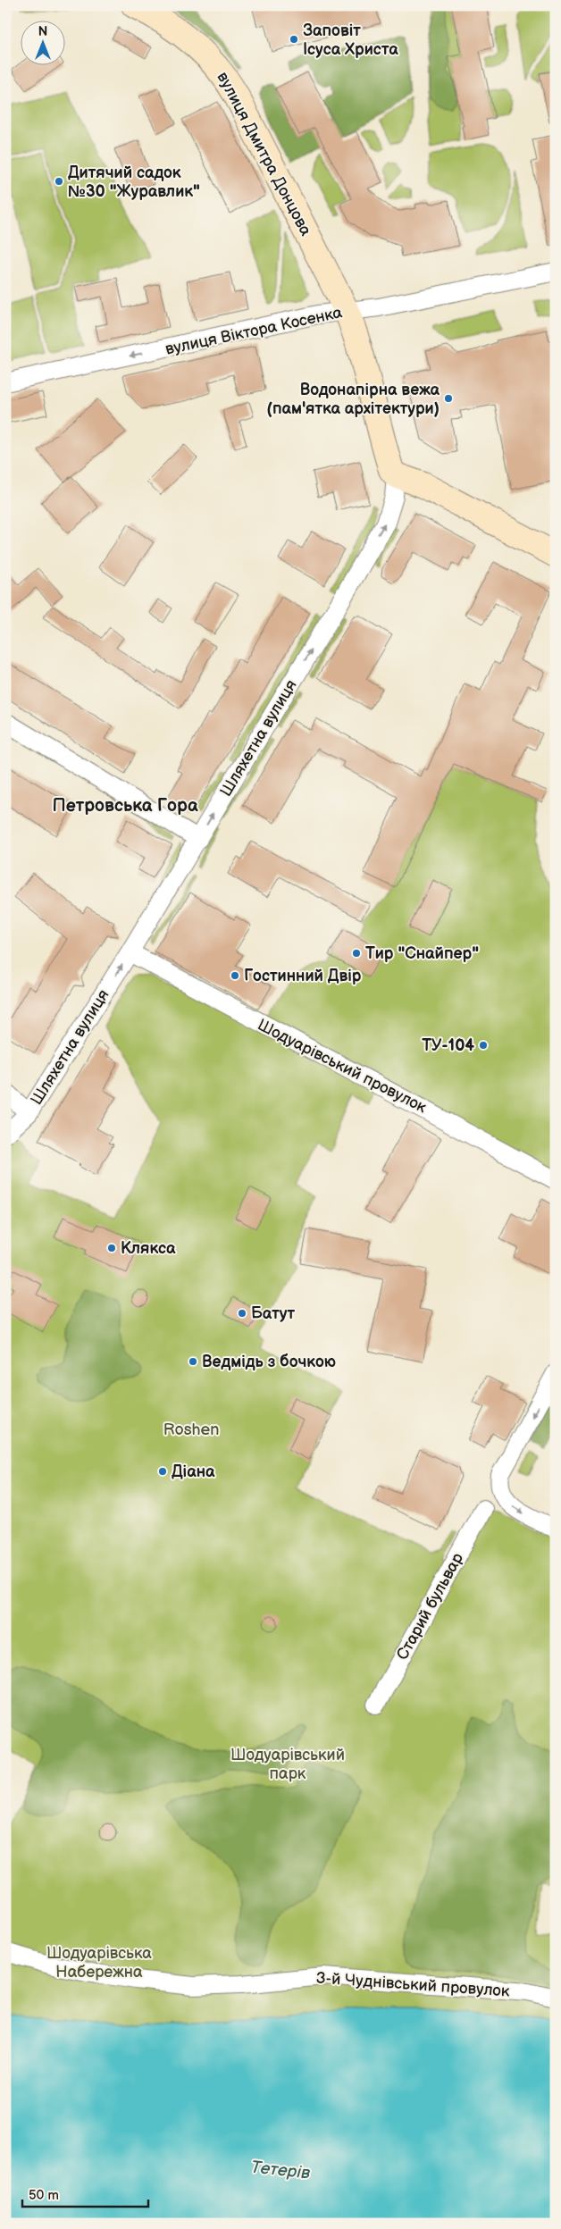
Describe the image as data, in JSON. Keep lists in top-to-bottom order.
{
  "streets": {
    "street": [
      "вулиця Дмитра Донцова",
      "вулиця Віктора Косенка",
      "Шляхетна вулиця",
      "Шодуарівський провулок",
      "Старий бульвар",
      "3-й Чуднівський провулок"
    ]
  },
  "crossings": [
    ["вулиця Дмитра Донцова", "вулиця Віктора Косенка"],
    ["вулиця Дмитра Донцова", "Шляхетна вулиця"],
    ["вулиця Віктора Косенка", "Шляхетна вулиця"],
    ["Шляхетна вулиця", "Шодуарівський провулок"]
  ],
  "one_way": ["вулиця Віктора Косенка", "Шляхетна вулиця"],
  "districts": ["Петровська Гора"],
  "water": ["Тетерів"],
  "parks": ["Roshen", "Шодуарівський парк", "Шодуарівська Набережна"],
  "places": [
    "Заповіт Ісуса Христа",
    "Дитячий садок №30 \"Журавлик\"",
    "Водонапірна вежа (пам'ятка архітектури)",
    "Тир \"Снайпер\"",
    "Гостинний Двір",
    "ТУ-104",
    "Клякса",
    "Батут",
    "Ведмідь з бочкою",
    "Діана"
  ],
  "scale_bar": "50 m",
  "north": "top"
}
